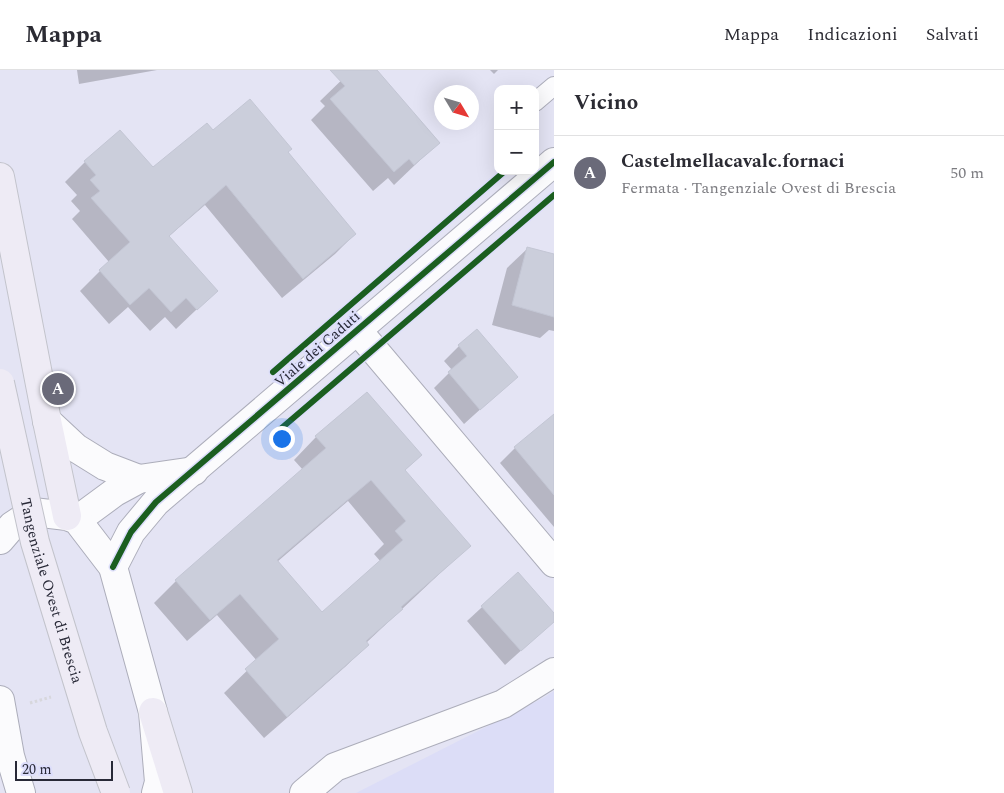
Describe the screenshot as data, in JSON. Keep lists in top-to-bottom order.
{
  "streets": {
    "main road": ["Tangenziale Ovest di Brescia"],
    "street": ["Viale dei Caduti"]
  },
  "scale_bar": "20 m",
  "north": "bottom right",
  "page": {
    "header": "Mappa",
    "nav": ["Mappa", "Indicazioni", "Salvati"],
    "heading": "Vicino",
    "map_buttons": ["+", "−"],
    "list": [
      {
        "mark": "A",
        "name": "Castelmellacavalc.fornaci",
        "note": "Fermata · Tangenziale Ovest di Brescia",
        "value": "50 m"
      }
    ],
    "pins": "A",
    "scale": "20 m"
  }
}
